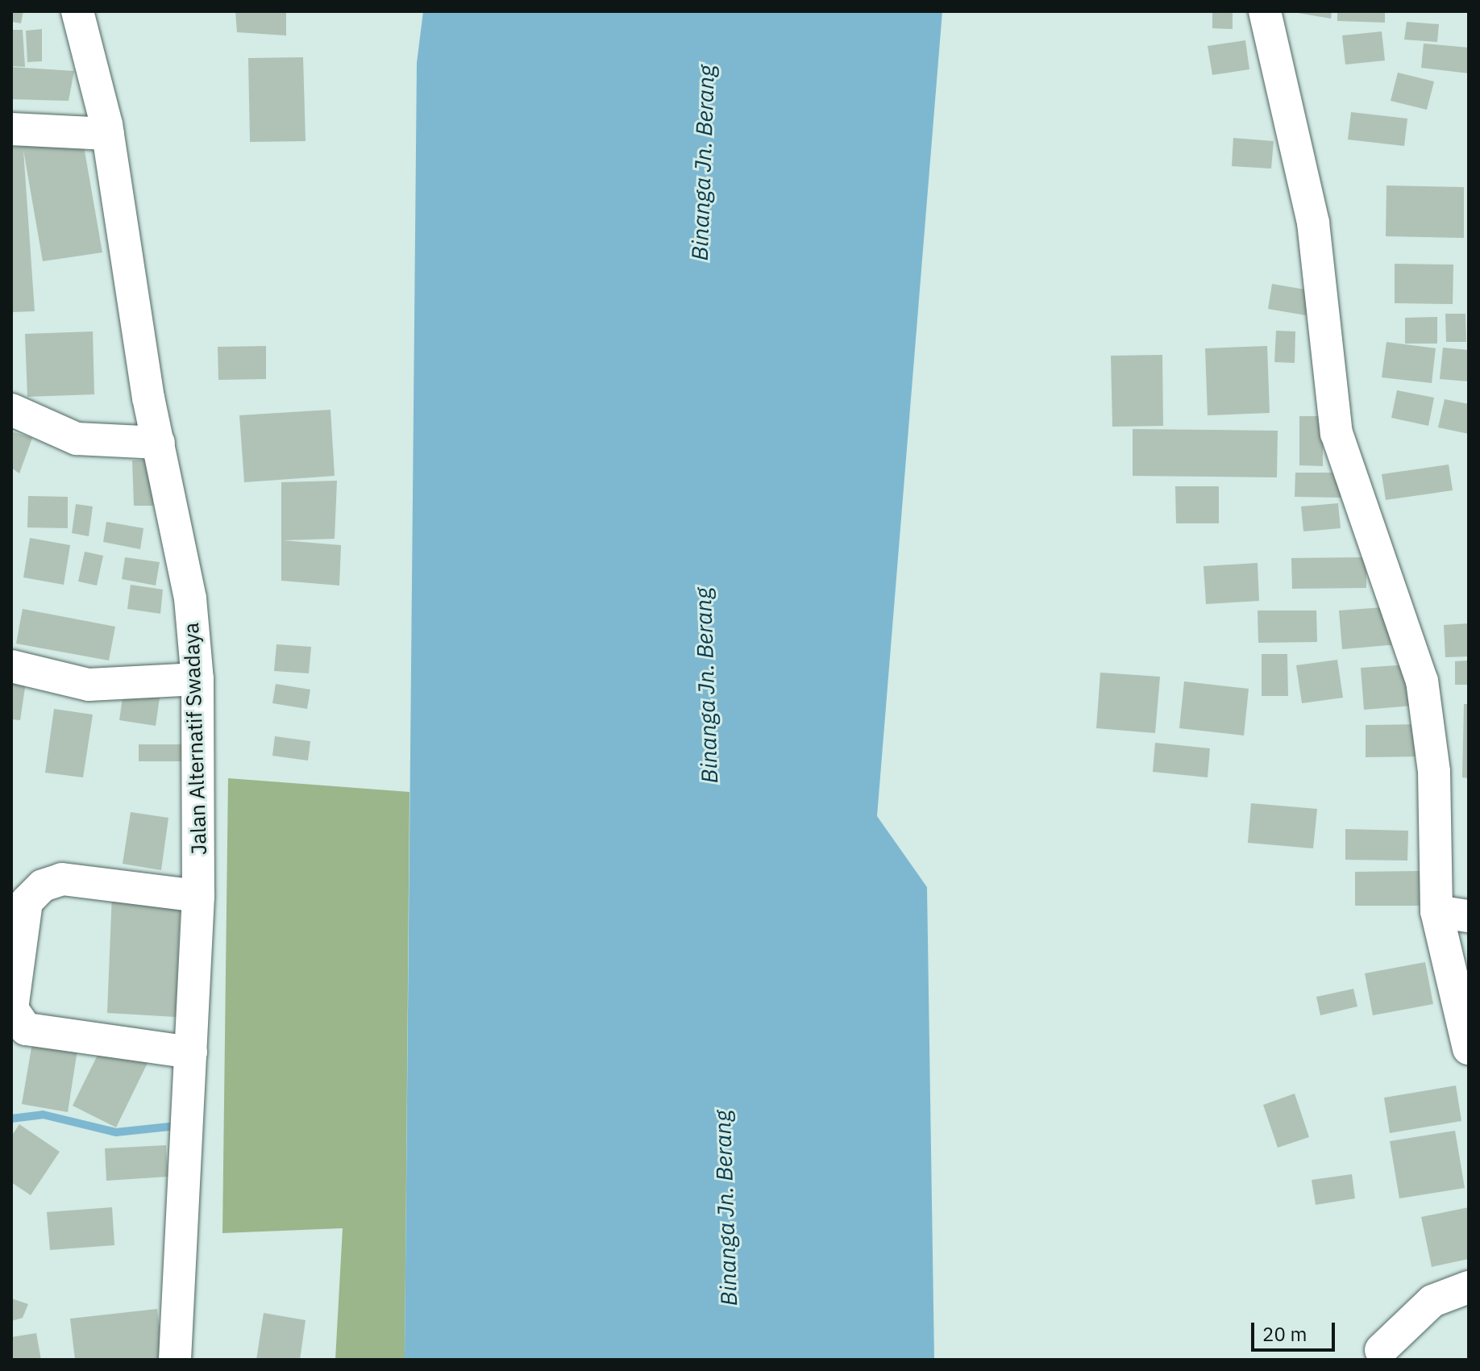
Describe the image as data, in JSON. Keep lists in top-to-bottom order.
{
  "streets": {
    "street": ["Jalan Alternatif Swadaya"]
  },
  "water": ["Binanga Jn. Berang"],
  "scale_bar": "20 m"
}
